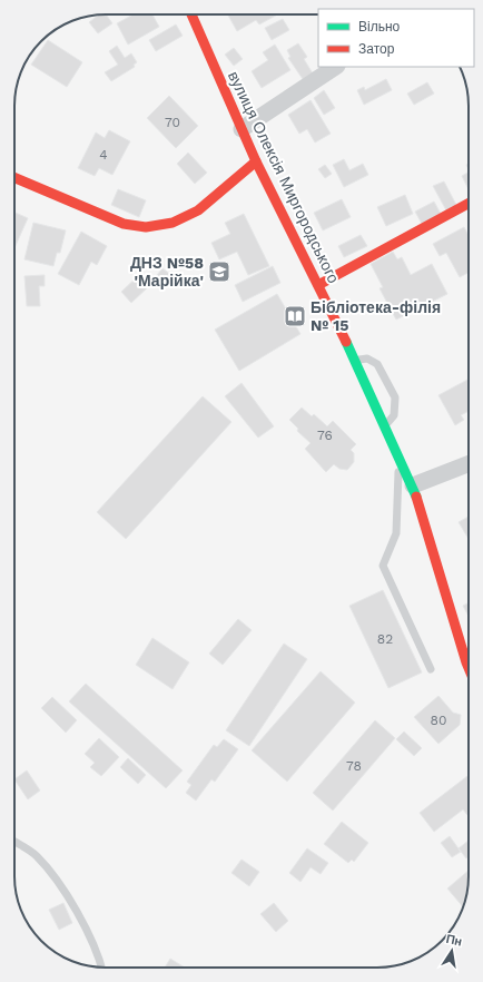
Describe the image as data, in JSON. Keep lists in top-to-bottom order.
{
  "streets": {
    "street": ["вулиця Олексія Миргородського"]
  },
  "places": {
    "school or university": ["ДНЗ №58 'Марійка'"],
    "library": ["Бібліотека-філія № 15"]
  },
  "house_numbers": [
    "70",
    "4",
    "76",
    "82",
    "80",
    "78"
  ],
  "legend": ["Вільно", "Затор"],
  "north": "top"
}
